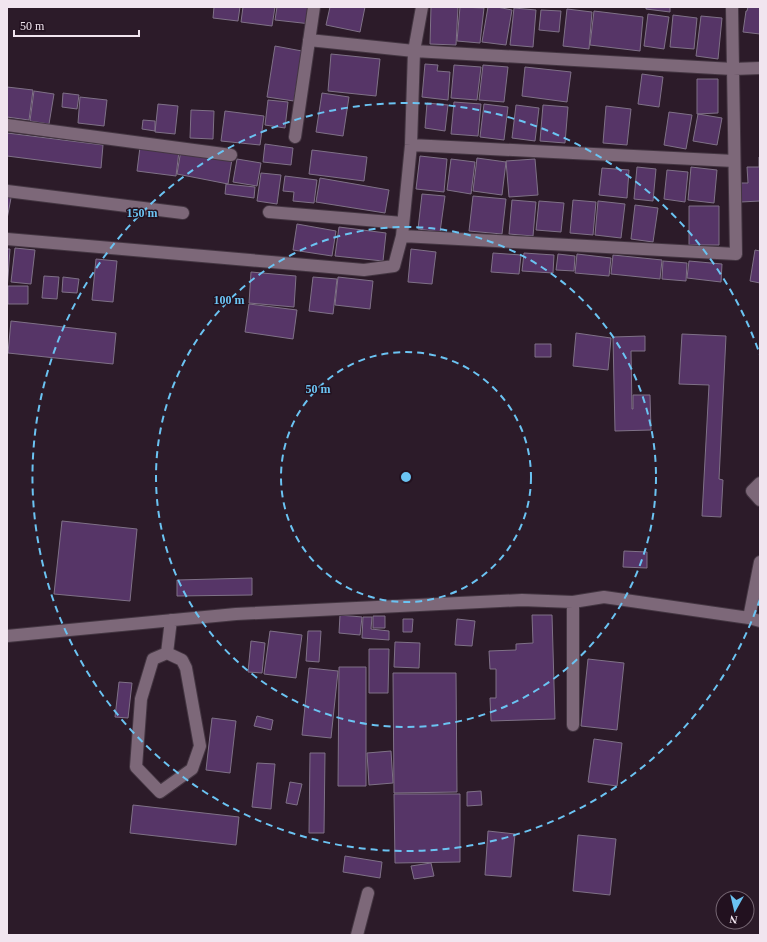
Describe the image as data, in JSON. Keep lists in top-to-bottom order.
{
  "scale_bar": "50 m",
  "north": "bottom",
  "rings": ["150 m", "100 m", "50 m"]
}
